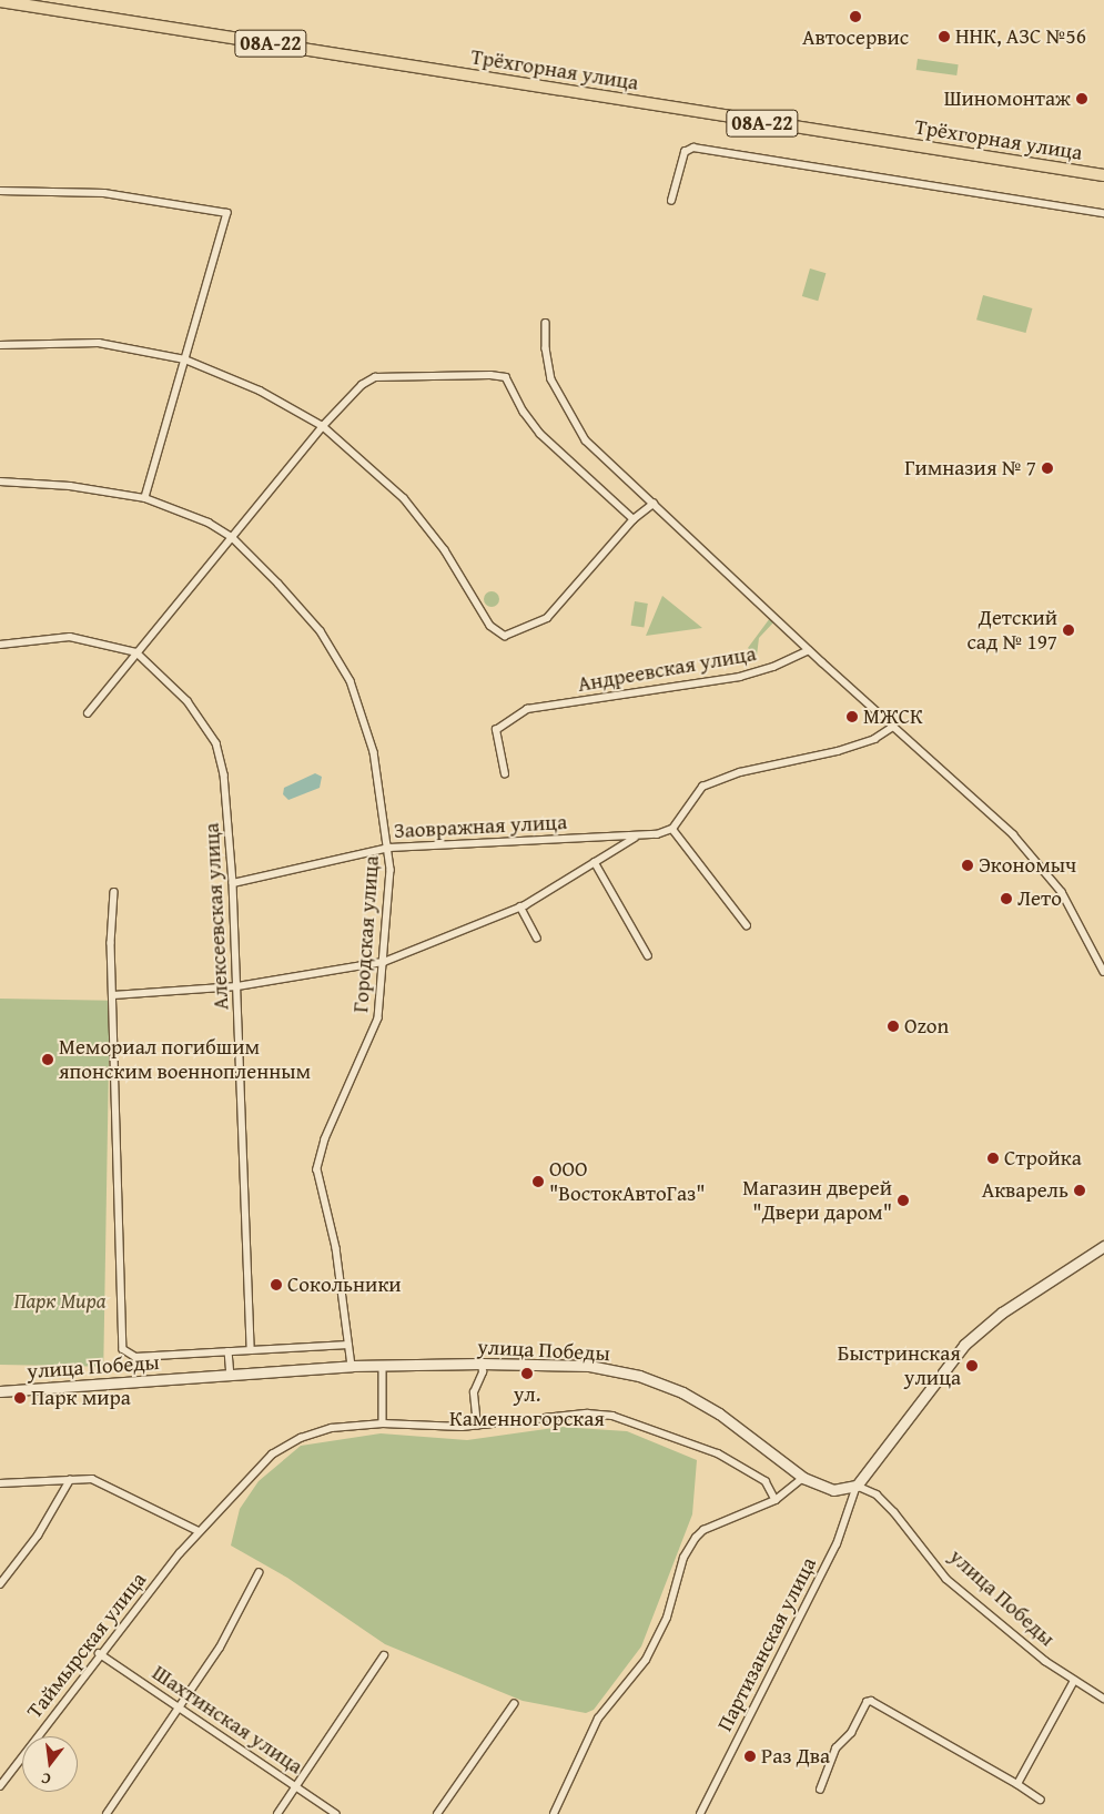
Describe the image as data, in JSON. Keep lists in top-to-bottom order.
{
  "streets": {
    "highway": ["08А-22", "Трёхгорная улица"],
    "street": [
      "Андреевская улица",
      "Заовражная улица",
      "Алексеевская улица",
      "Городская улица",
      "улица Победы",
      "Партизанская улица",
      "Таймырская улица",
      "Шахтинская улица"
    ]
  },
  "crossings": [
    ["Заовражная улица", "Алексеевская улица"],
    ["Заовражная улица", "Городская улица"],
    ["Городская улица", "улица Победы"],
    ["улица Победы", "Партизанская улица"],
    ["Таймырская улица", "Шахтинская улица"]
  ],
  "parks": ["Парк Мира"],
  "places": [
    "Автосервис",
    "ННК, АЗС №56",
    "Шиномонтаж",
    "Гимназия № 7",
    "Детский сад № 197",
    "МЖСК",
    "Экономыч",
    "Лето",
    "Ozon",
    "Мемориал погибшим японским военнопленным",
    "Стройка",
    "ООО \"ВостокАвтоГаз\"",
    "Акварель",
    "Магазин дверей \"Двери даром\"",
    "Сокольники",
    "Быстринская улица",
    "ул. Каменногорская",
    "Парк мира",
    "Раз Два"
  ],
  "north": "bottom"
}
